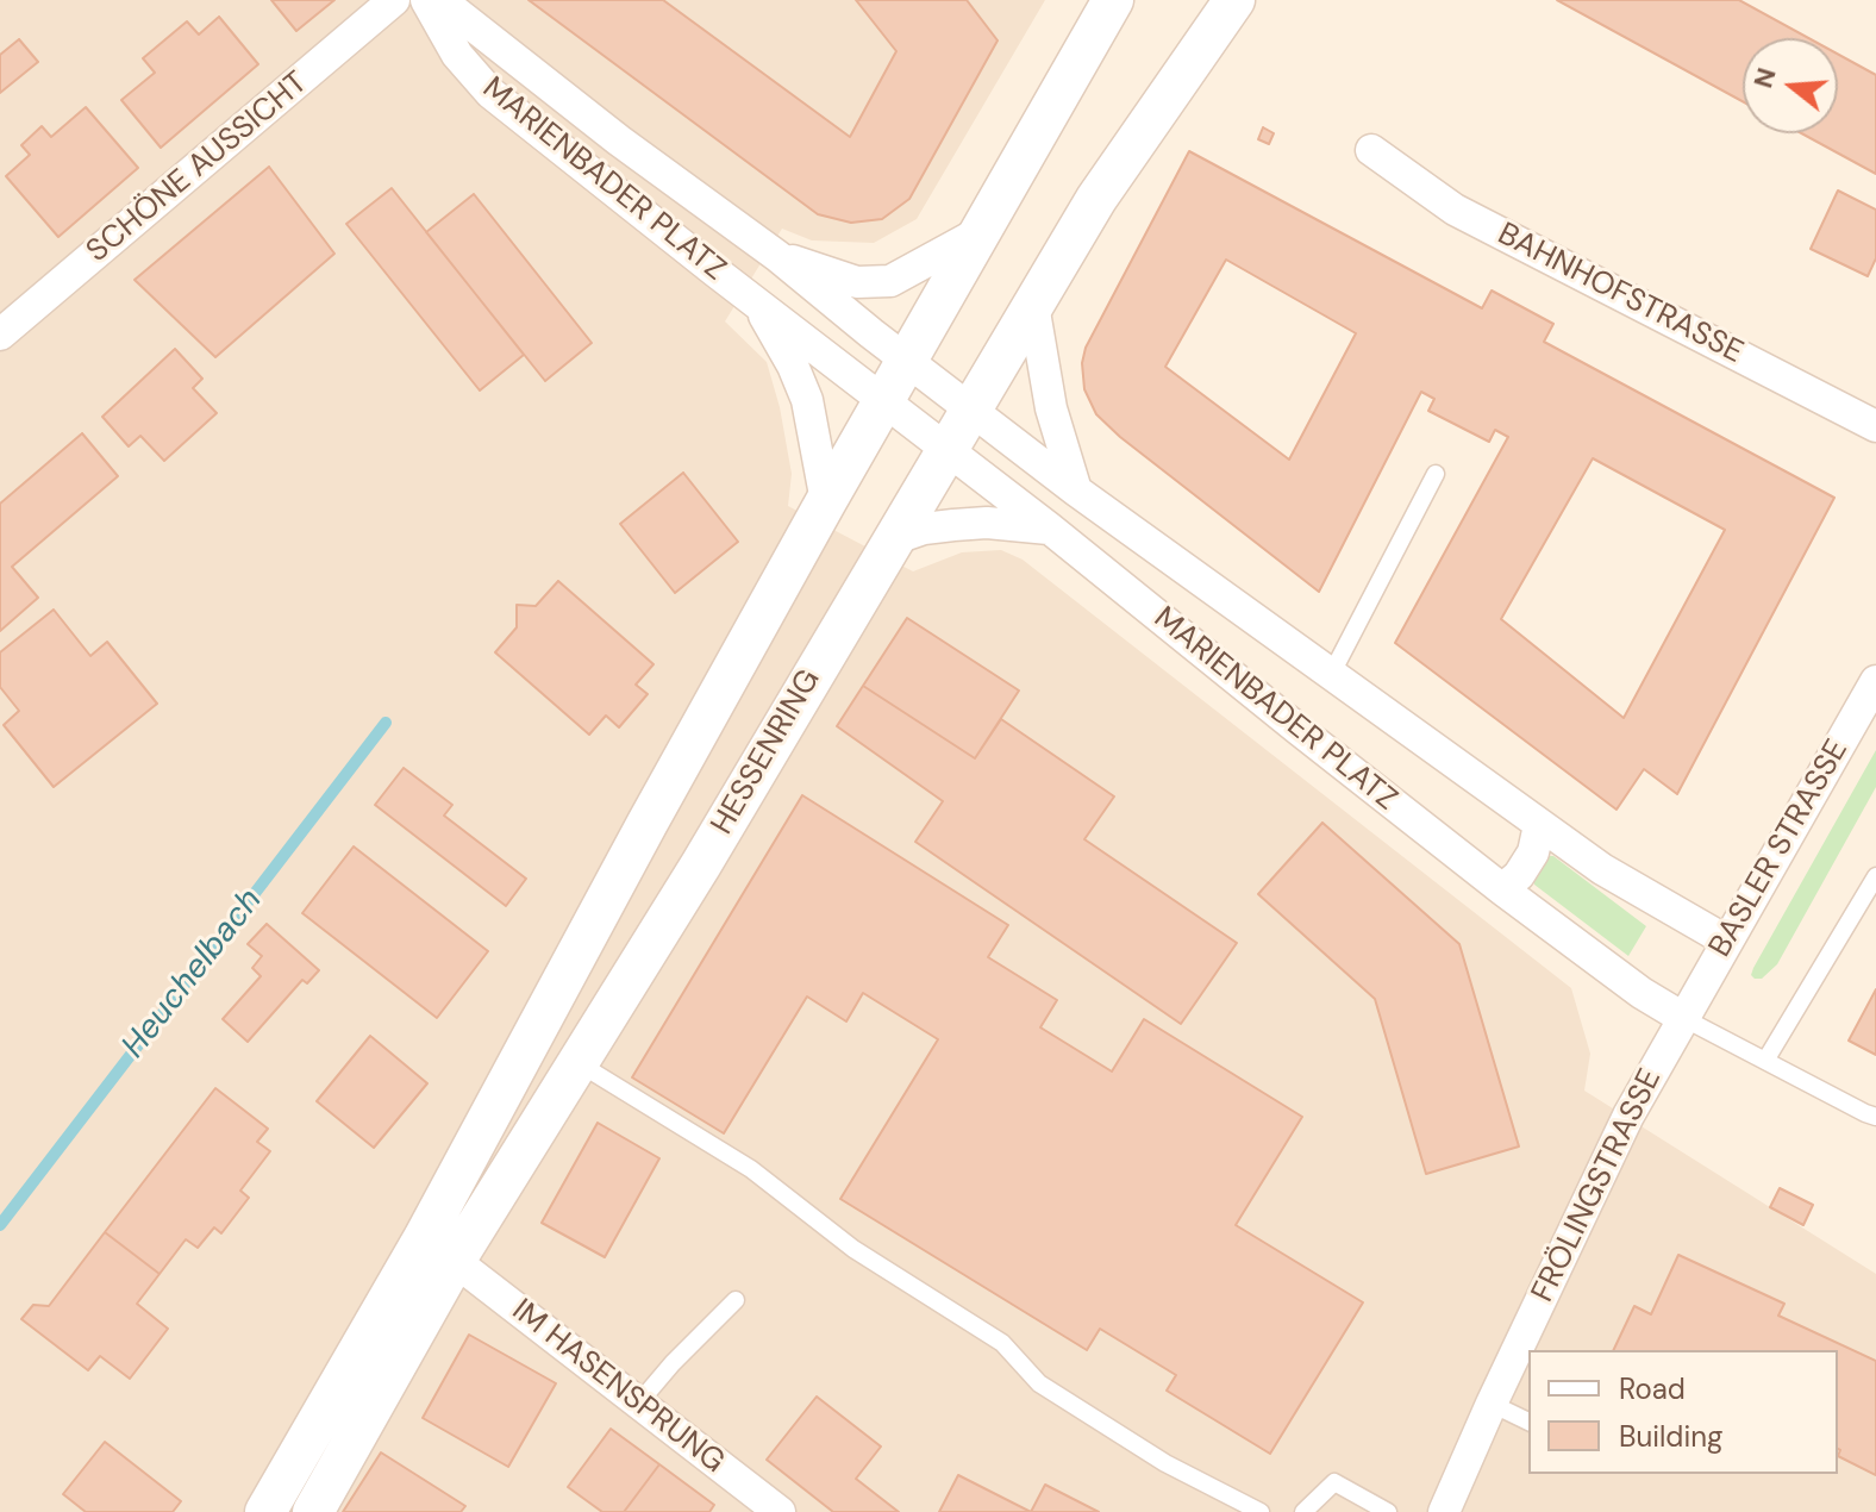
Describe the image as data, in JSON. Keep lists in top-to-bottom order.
{
  "streets": {
    "street": [
      "SCHÖNE AUSSICHT",
      "MARIENBADER PLATZ",
      "BAHNHOFSTRASSE",
      "HESSENRING",
      "BASLER STRASSE",
      "FRÖLINGSTRASSE",
      "IM HASENSPRUNG"
    ]
  },
  "crossings": [
    ["MARIENBADER PLATZ", "HESSENRING"],
    ["MARIENBADER PLATZ", "BASLER STRASSE"],
    ["MARIENBADER PLATZ", "FRÖLINGSTRASSE"],
    ["HESSENRING", "IM HASENSPRUNG"],
    ["BASLER STRASSE", "FRÖLINGSTRASSE"]
  ],
  "water": ["Heuchelbach"],
  "legend": ["Road", "Building"],
  "north": "left"
}
